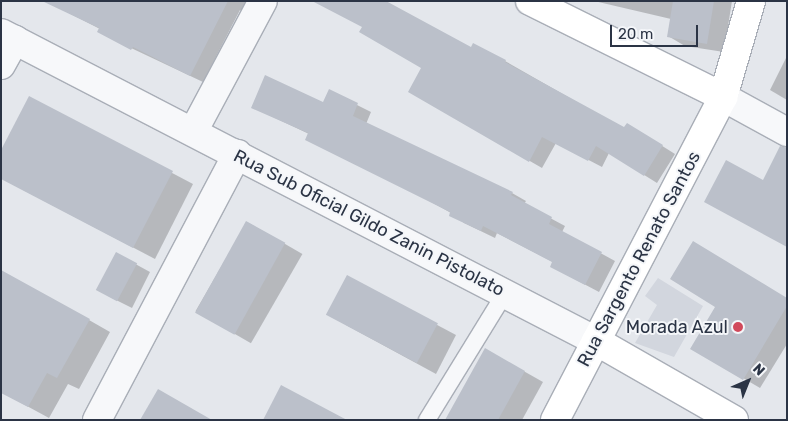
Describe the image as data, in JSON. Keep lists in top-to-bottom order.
{
  "streets": {
    "main road": ["Rua Sub Oficial Gildo Zanin Pistolato", "Rua Sargento Renato Santos"]
  },
  "crossings": [
    ["Rua Sub Oficial Gildo Zanin Pistolato", "Rua Sargento Renato Santos"]
  ],
  "places": ["Morada Azul"],
  "scale_bar": "20 m",
  "north": "top right"
}
